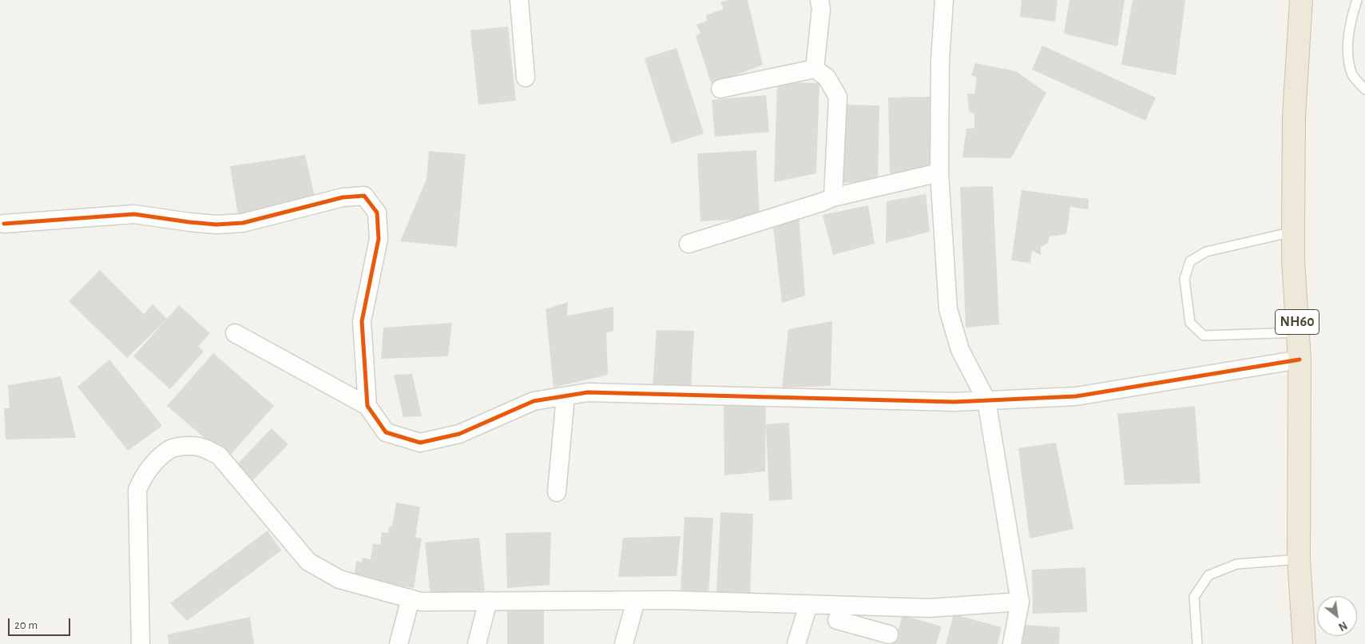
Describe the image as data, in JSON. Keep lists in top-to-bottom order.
{
  "streets": {
    "highway": ["NH60"]
  },
  "scale_bar": "20 m",
  "north": "bottom right"
}
